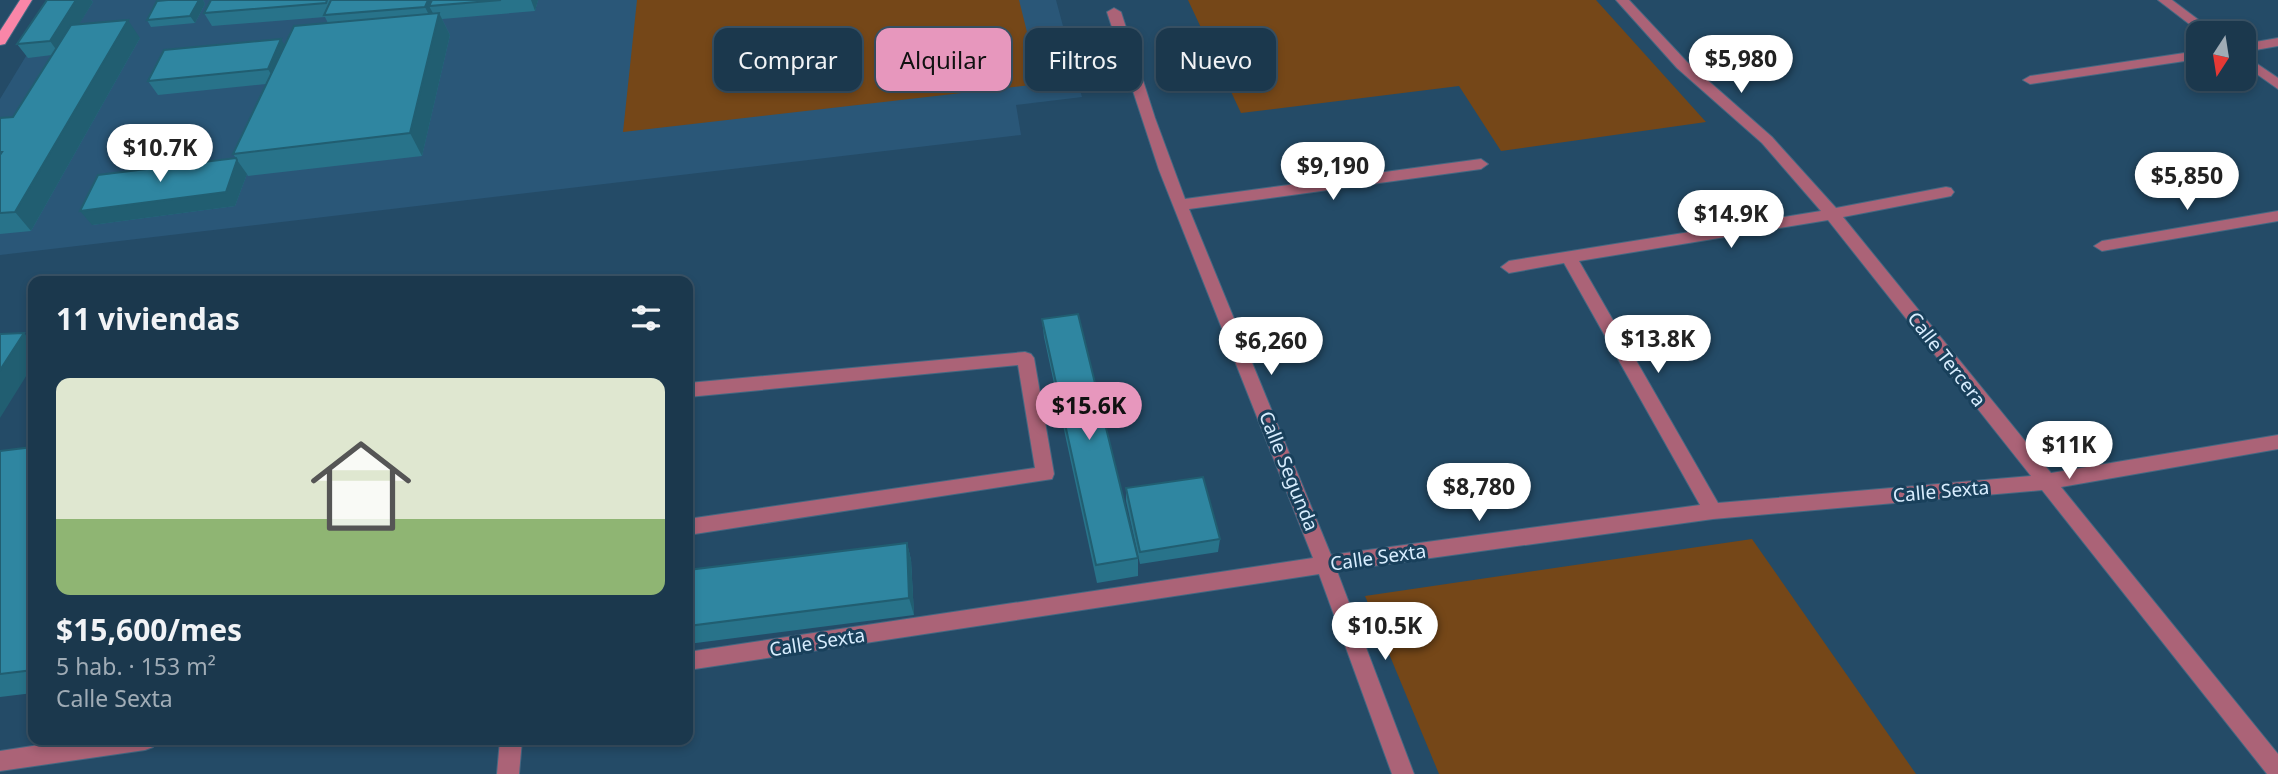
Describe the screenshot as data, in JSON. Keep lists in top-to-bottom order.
{
  "streets": {
    "street": ["Calle Tercera", "Calle Segunda", "Calle Sexta"]
  },
  "crossings": [
    ["Calle Tercera", "Calle Sexta"],
    ["Calle Segunda", "Calle Sexta"]
  ],
  "north": "bottom",
  "page": {
    "chip": [
      "Comprar",
      "Alquilar",
      "Filtros",
      "Nuevo"
    ],
    "price": [
      "$5,980",
      "$10.7K",
      "$9,190",
      "$5,850",
      "$14.9K",
      "$13.8K",
      "$6,260",
      "$15.6K",
      "$11K",
      "$8,780",
      "$10.5K"
    ],
    "heading": "11 viviendas",
    "list": [
      {
        "name": "$15,600/mes",
        "note": "5 hab. · 153 m² · Calle Sexta"
      }
    ]
  }
}
